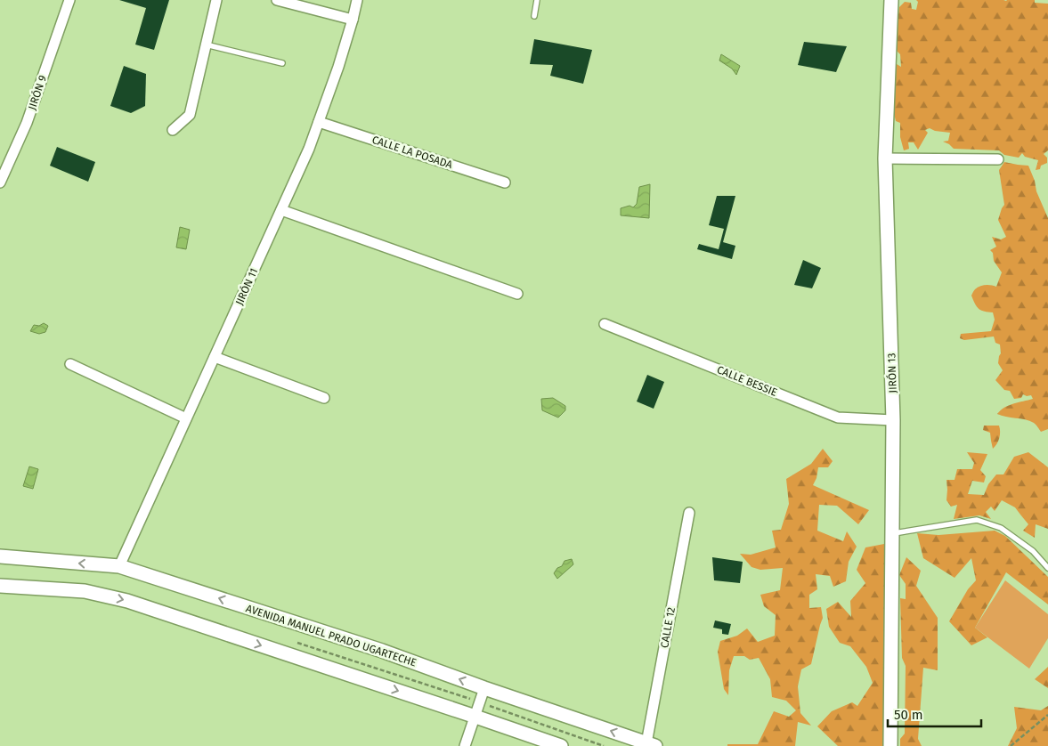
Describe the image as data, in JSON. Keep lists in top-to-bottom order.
{
  "streets": {
    "street": [
      "JIRÓN 9",
      "CALLE LA POSADA",
      "JIRÓN 11",
      "JIRÓN 13",
      "CALLE BESSIE",
      "CALLE 12",
      "AVENIDA MANUEL PRADO UGARTECHE"
    ]
  },
  "crossings": [
    ["CALLE LA POSADA", "JIRÓN 11"],
    ["JIRÓN 11", "AVENIDA MANUEL PRADO UGARTECHE"],
    ["JIRÓN 13", "CALLE BESSIE"],
    ["CALLE 12", "AVENIDA MANUEL PRADO UGARTECHE"]
  ],
  "scale_bar": "50 m"
}
